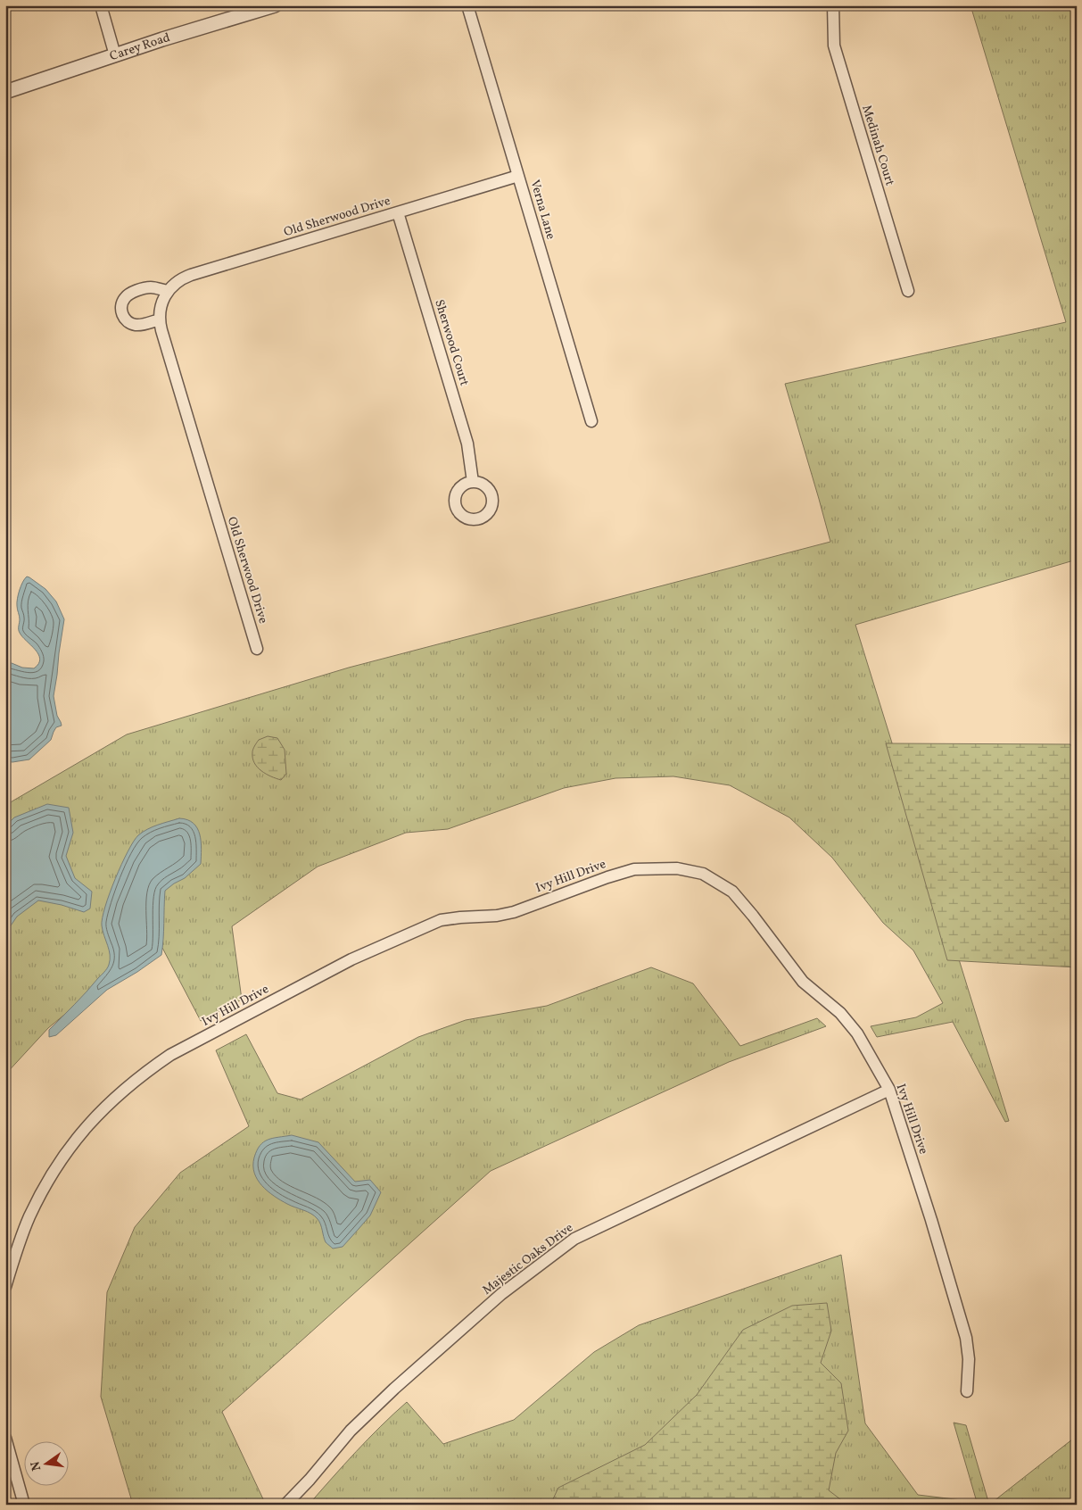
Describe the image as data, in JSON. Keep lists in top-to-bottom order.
{
  "streets": {
    "street": [
      "Carey Road",
      "Medinah Court",
      "Verna Lane",
      "Old Sherwood Drive",
      "Sherwood Court",
      "Ivy Hill Drive",
      "Majestic Oaks Drive"
    ]
  },
  "crossings": [
    ["Verna Lane", "Old Sherwood Drive"],
    ["Old Sherwood Drive", "Sherwood Court"],
    ["Ivy Hill Drive", "Majestic Oaks Drive"]
  ],
  "north": "left"
}
